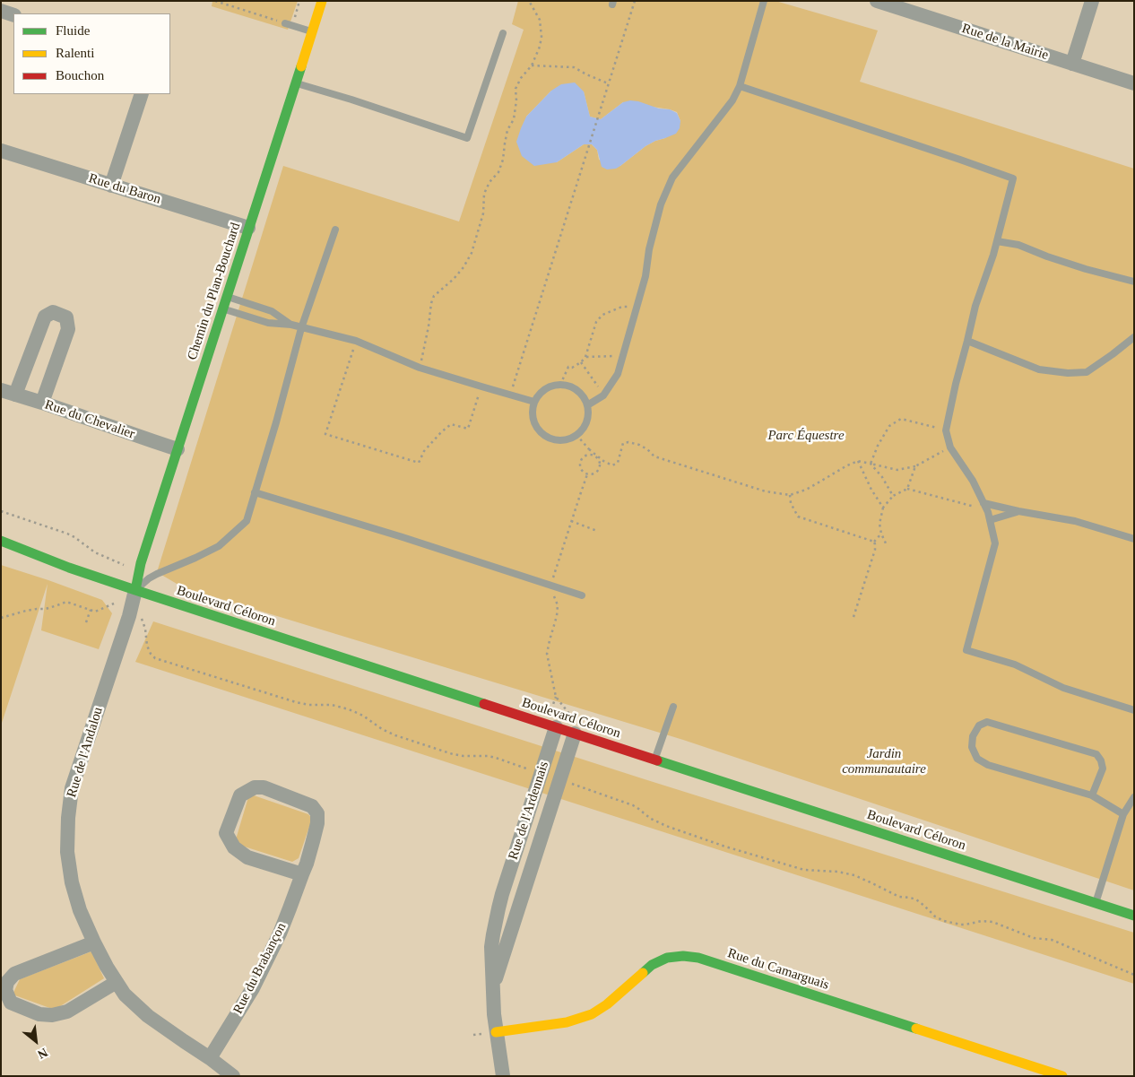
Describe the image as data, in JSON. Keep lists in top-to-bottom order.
{
  "streets": {
    "street": [
      "Rue de la Mairie",
      "Rue du Baron",
      "Chemin du Plan-Bouchard",
      "Rue du Chevalier",
      "Boulevard Céloron",
      "Rue de l'Andalou",
      "Rue de l'Ardennais",
      "Rue du Brabançon",
      "Rue du Camarguais"
    ]
  },
  "crossings": [
    ["Rue du Baron", "Chemin du Plan-Bouchard"],
    ["Chemin du Plan-Bouchard", "Rue du Chevalier"],
    ["Chemin du Plan-Bouchard", "Boulevard Céloron"],
    ["Chemin du Plan-Bouchard", "Rue de l'Andalou"],
    ["Boulevard Céloron", "Rue de l'Andalou"],
    ["Boulevard Céloron", "Rue de l'Ardennais"],
    ["Rue de l'Andalou", "Rue du Brabançon"],
    ["Rue de l'Ardennais", "Rue du Camarguais"]
  ],
  "parks": ["Parc Équestre", "Jardin communautaire"],
  "legend": ["Fluide", "Ralenti", "Bouchon"],
  "north": "bottom right"
}
